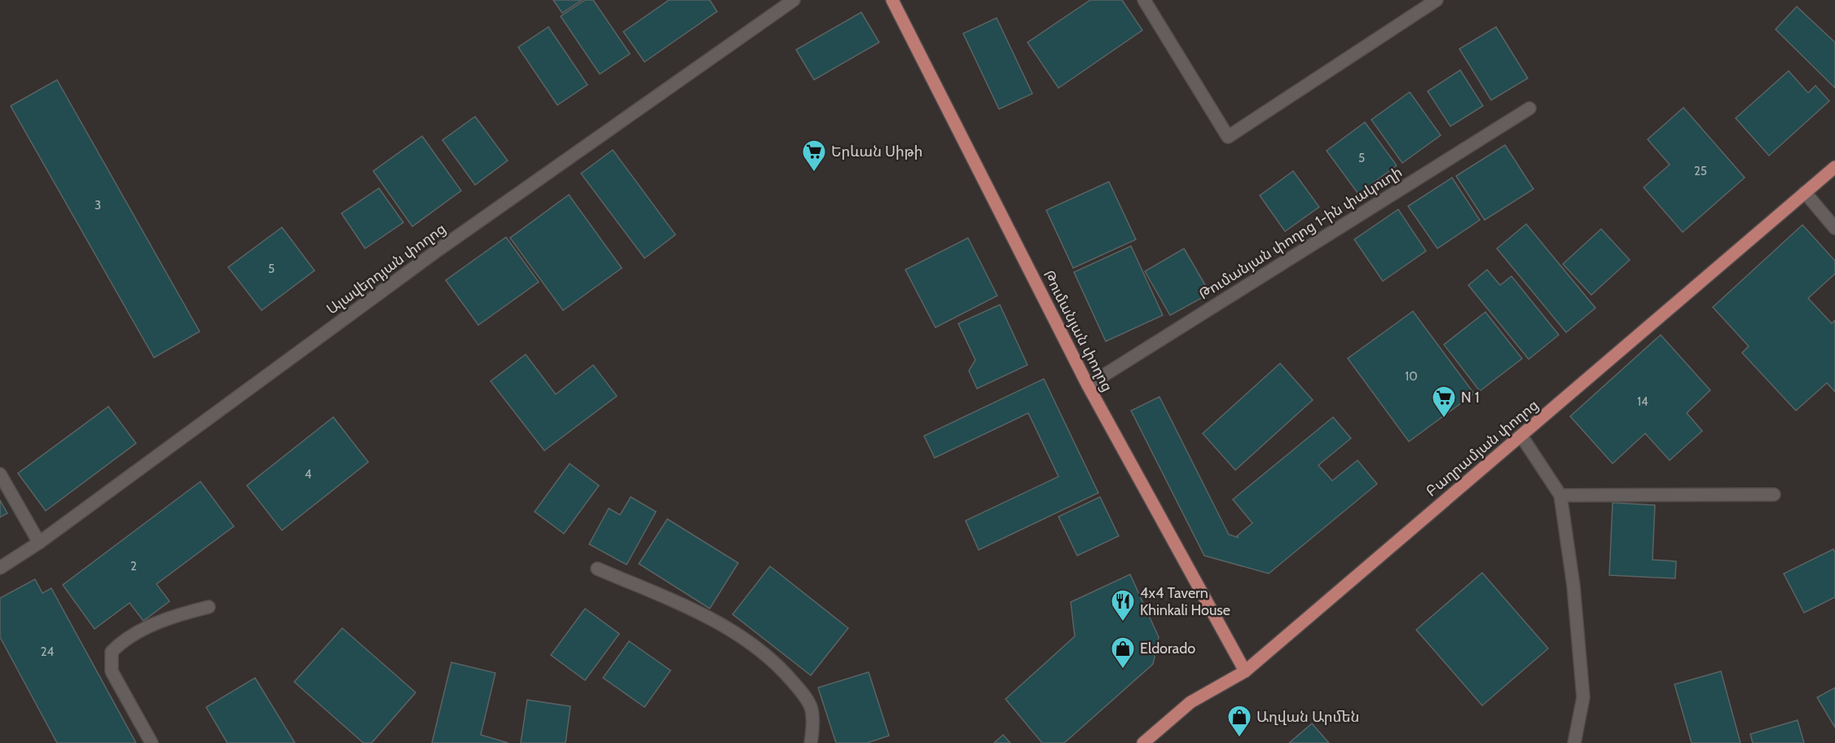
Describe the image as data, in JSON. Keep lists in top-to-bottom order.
{
  "streets": {
    "main road": ["Թումանյան փողոց", "Բաղրամյան փողոց"],
    "street": ["Թումանյան փողոց 1-ին փակուղի", "Ալավերդյան փողոց"]
  },
  "crossings": [
    ["Թումանյան փողոց 1-ին փակուղի", "Թումանյան փողոց"],
    ["Թումանյան փողոց", "Բաղրամյան փողոց"]
  ],
  "places": {
    "supermarket": ["Երևան Սիթի", "N 1"],
    "restaurant": ["4x4 Tavern Khinkali House"],
    "shop": ["Eldorado", "Աղվան Արմեն"]
  },
  "house_numbers": [
    "5",
    "25",
    "3",
    "5",
    "10",
    "14",
    "4",
    "2",
    "24"
  ]
}
